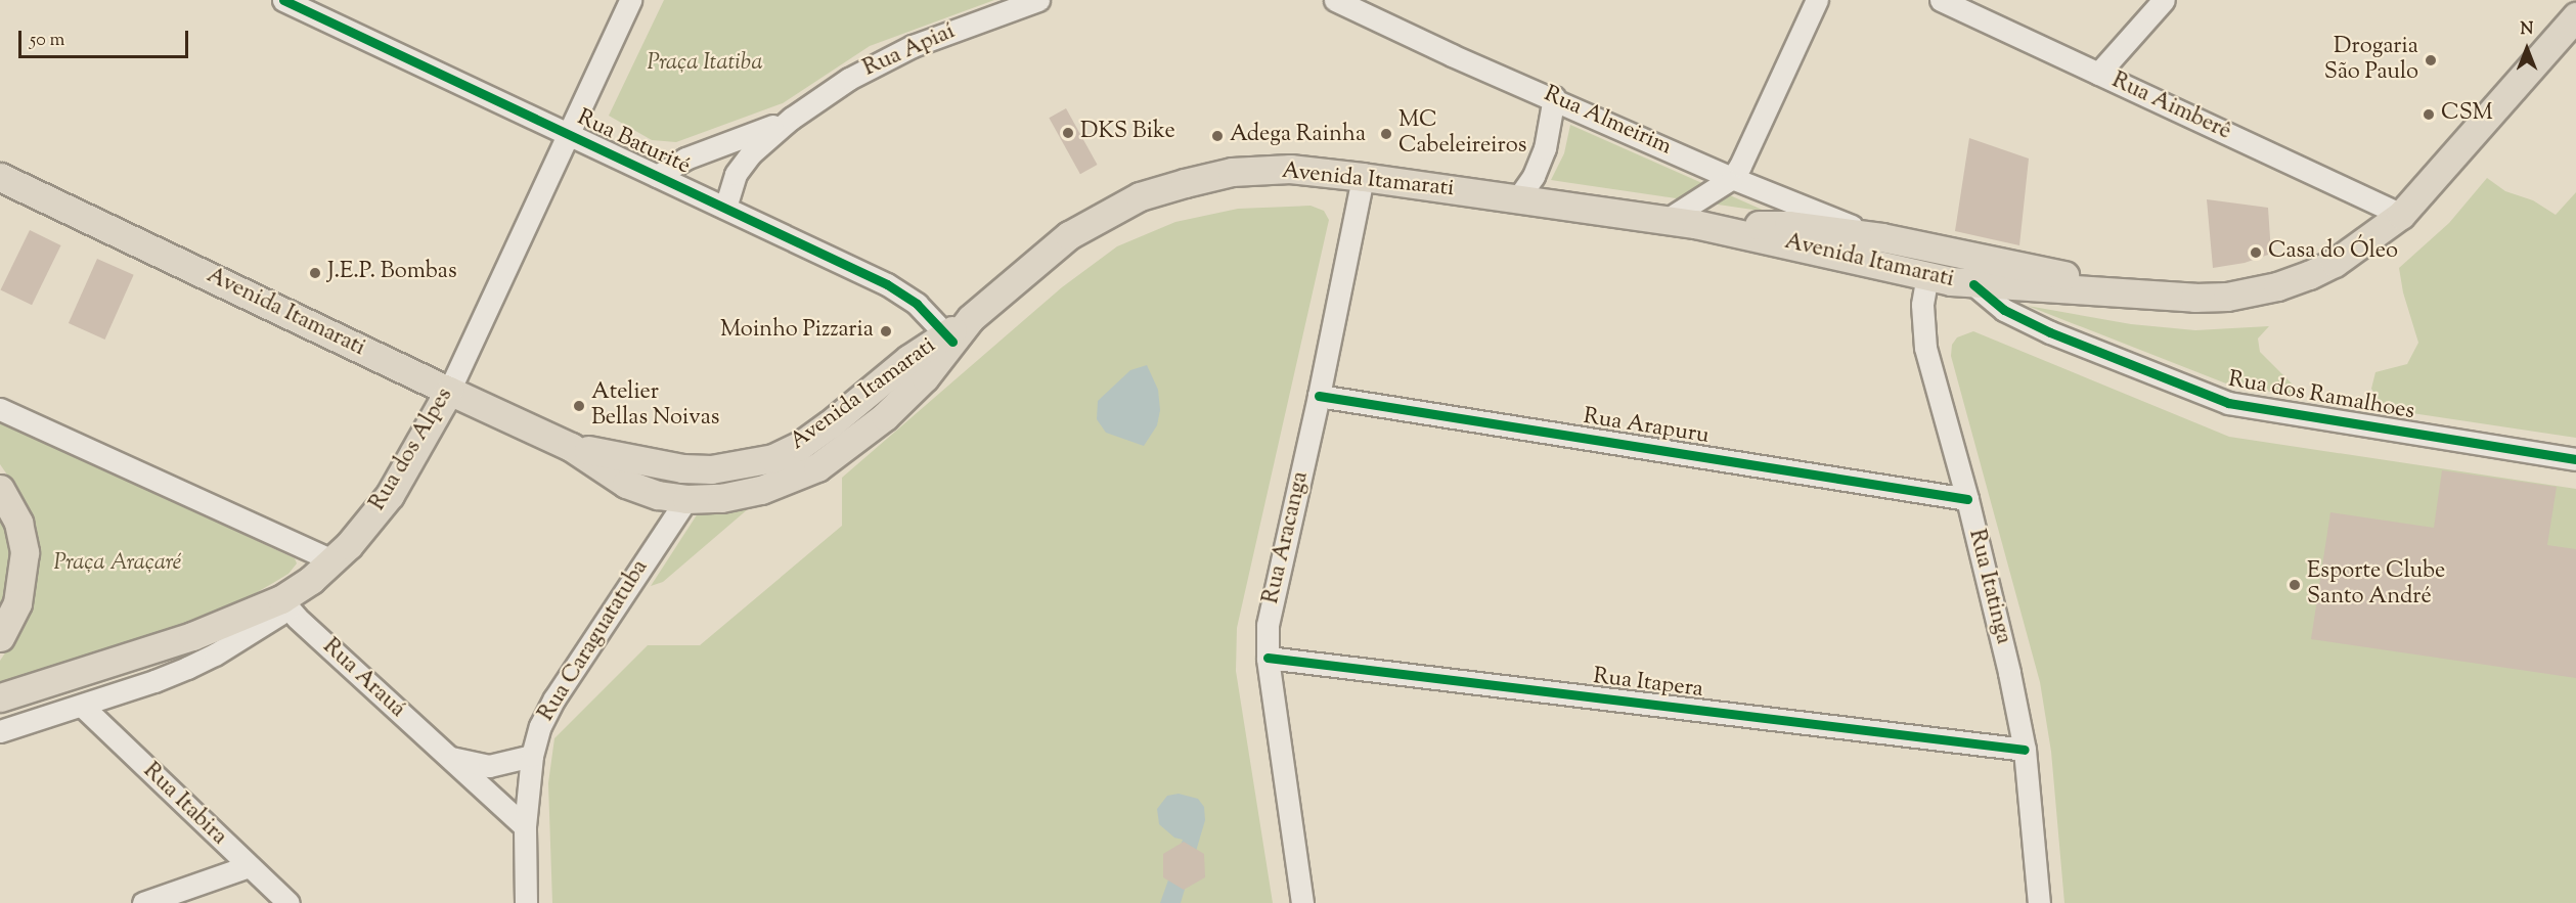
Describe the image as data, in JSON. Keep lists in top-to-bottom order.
{
  "streets": {
    "main road": ["Avenida Itamarati", "Rua dos Alpes"],
    "street": [
      "Rua Apiaí",
      "Rua Aimberê",
      "Rua Almeirim",
      "Rua Baturité",
      "Rua dos Ramalhoes",
      "Rua Arapuru",
      "Rua Aracanga",
      "Rua Itatinga",
      "Rua Caraguatatuba",
      "Rua Arauá",
      "Rua Itapera",
      "Rua Itabira"
    ]
  },
  "crossings": [
    ["Rua Apiaí", "Rua Baturité"],
    ["Rua Aimberê", "Avenida Itamarati"],
    ["Rua Almeirim", "Avenida Itamarati"],
    ["Rua Baturité", "Avenida Itamarati"],
    ["Rua Baturité", "Rua dos Alpes"],
    ["Avenida Itamarati", "Rua dos Ramalhoes"],
    ["Avenida Itamarati", "Rua dos Alpes"],
    ["Avenida Itamarati", "Rua Aracanga"],
    ["Avenida Itamarati", "Rua Itatinga"],
    ["Avenida Itamarati", "Rua Caraguatatuba"],
    ["Rua Arapuru", "Rua Aracanga"],
    ["Rua Arapuru", "Rua Itatinga"],
    ["Rua dos Alpes", "Rua Arauá"],
    ["Rua dos Alpes", "Rua Itabira"],
    ["Rua Aracanga", "Rua Itapera"],
    ["Rua Itatinga", "Rua Itapera"],
    ["Rua Caraguatatuba", "Rua Arauá"]
  ],
  "parks": ["Praça Itatiba", "Praça Araçaré"],
  "places": [
    "Drogaria São Paulo",
    "CSM",
    "DKS Bike",
    "MC Cabeleireiros",
    "Adega Rainha",
    "Casa do Óleo",
    "J.E.P. Bombas",
    "Moinho Pizzaria",
    "Atelier Bellas Noivas",
    "Esporte Clube Santo André"
  ],
  "scale_bar": "50 m",
  "north": "top"
}
